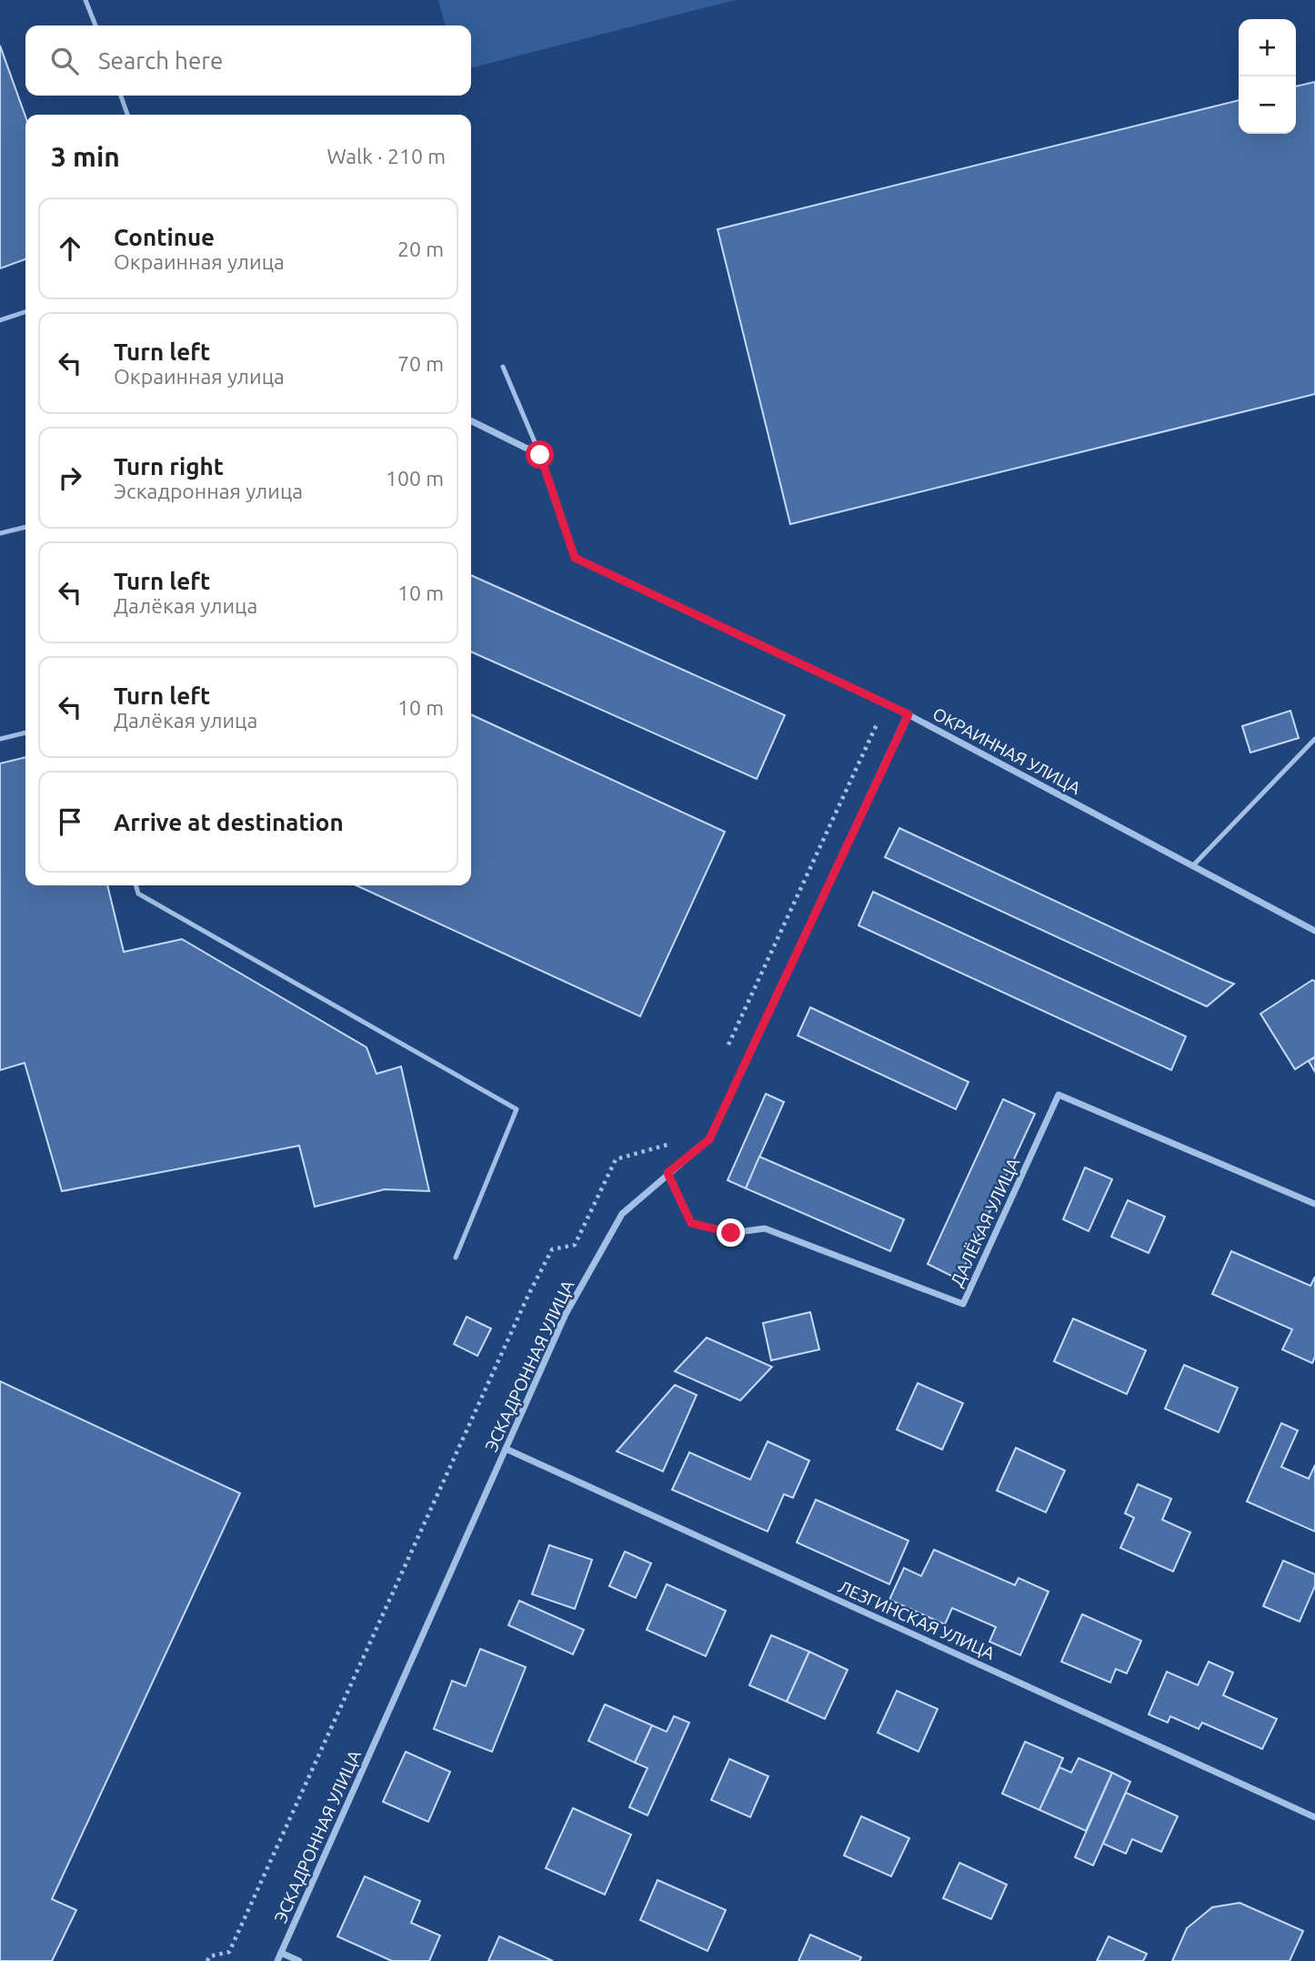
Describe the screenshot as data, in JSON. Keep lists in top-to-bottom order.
{
  "streets": {
    "street": [
      "ОКРАИННАЯ УЛИЦА",
      "ДАЛЁКАЯ УЛИЦА",
      "ЭСКАДРОННАЯ УЛИЦА",
      "ЛЕЗГИНСКАЯ УЛИЦА"
    ]
  },
  "crossings": [
    ["ОКРАИННАЯ УЛИЦА", "ЭСКАДРОННАЯ УЛИЦА"],
    ["ДАЛЁКАЯ УЛИЦА", "ЭСКАДРОННАЯ УЛИЦА"],
    ["ЭСКАДРОННАЯ УЛИЦА", "ЛЕЗГИНСКАЯ УЛИЦА"]
  ],
  "page": {
    "map_buttons": ["+", "−"],
    "search": "Search here",
    "heading": ["3 min", "Walk · 210 m"],
    "list": [
      ["Continue", "Окраинная улица", "20 m"],
      ["Turn left", "Окраинная улица", "70 m"],
      ["Turn right", "Эскадронная улица", "100 m"],
      ["Turn left", "Далёкая улица", "10 m"],
      ["Turn left", "Далёкая улица", "10 m"],
      "Arrive at destination"
    ]
  }
}
